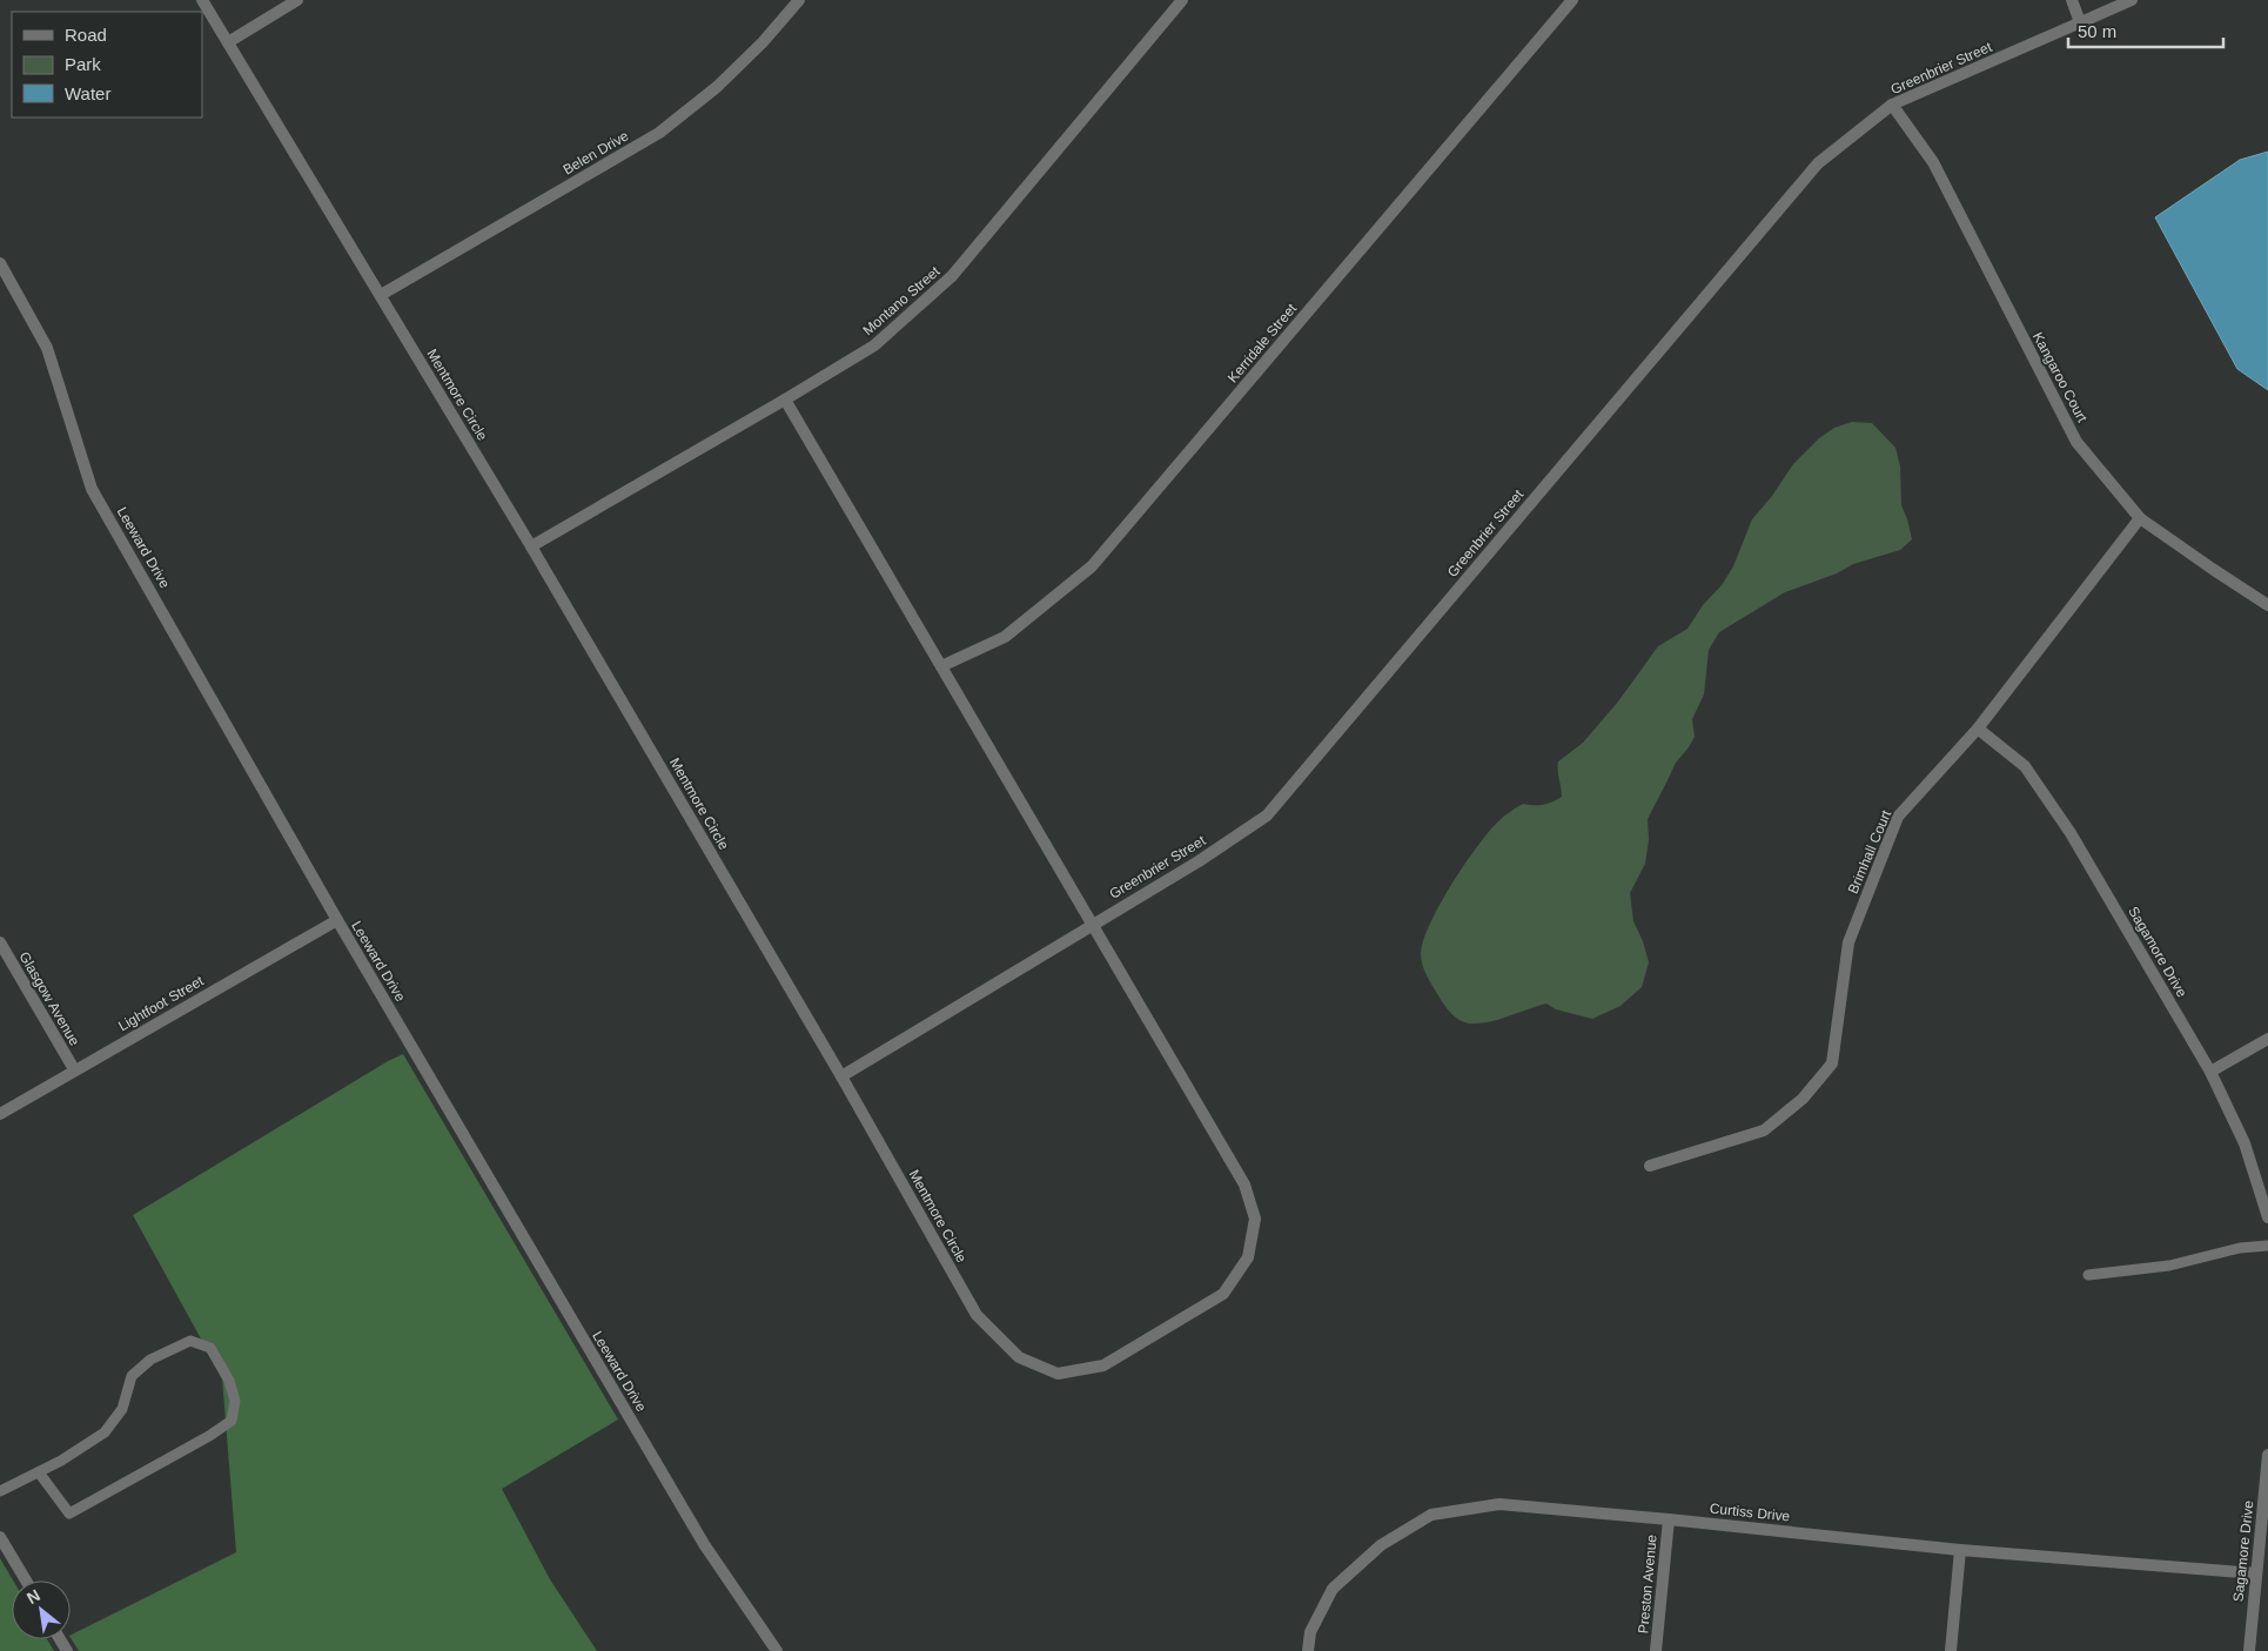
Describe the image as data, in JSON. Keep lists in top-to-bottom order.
{
  "streets": {
    "street": [
      "Greenbrier Street",
      "Belen Drive",
      "Montano Street",
      "Kerridale Street",
      "Kangaroo Court",
      "Mentmore Circle",
      "Leeward Drive",
      "Brimhall Court",
      "Sagamore Drive",
      "Glasgow Avenue",
      "Lightfoot Street",
      "Curtiss Drive",
      "Preston Avenue"
    ]
  },
  "crossings": [
    ["Greenbrier Street", "Kangaroo Court"],
    ["Greenbrier Street", "Mentmore Circle"],
    ["Belen Drive", "Mentmore Circle"],
    ["Montano Street", "Mentmore Circle"],
    ["Kerridale Street", "Mentmore Circle"],
    ["Kangaroo Court", "Brimhall Court"],
    ["Leeward Drive", "Lightfoot Street"],
    ["Brimhall Court", "Sagamore Drive"],
    ["Sagamore Drive", "Curtiss Drive"],
    ["Glasgow Avenue", "Lightfoot Street"],
    ["Curtiss Drive", "Preston Avenue"]
  ],
  "legend": ["Road", "Park", "Water"],
  "scale_bar": "50 m",
  "north": "top left"
}
